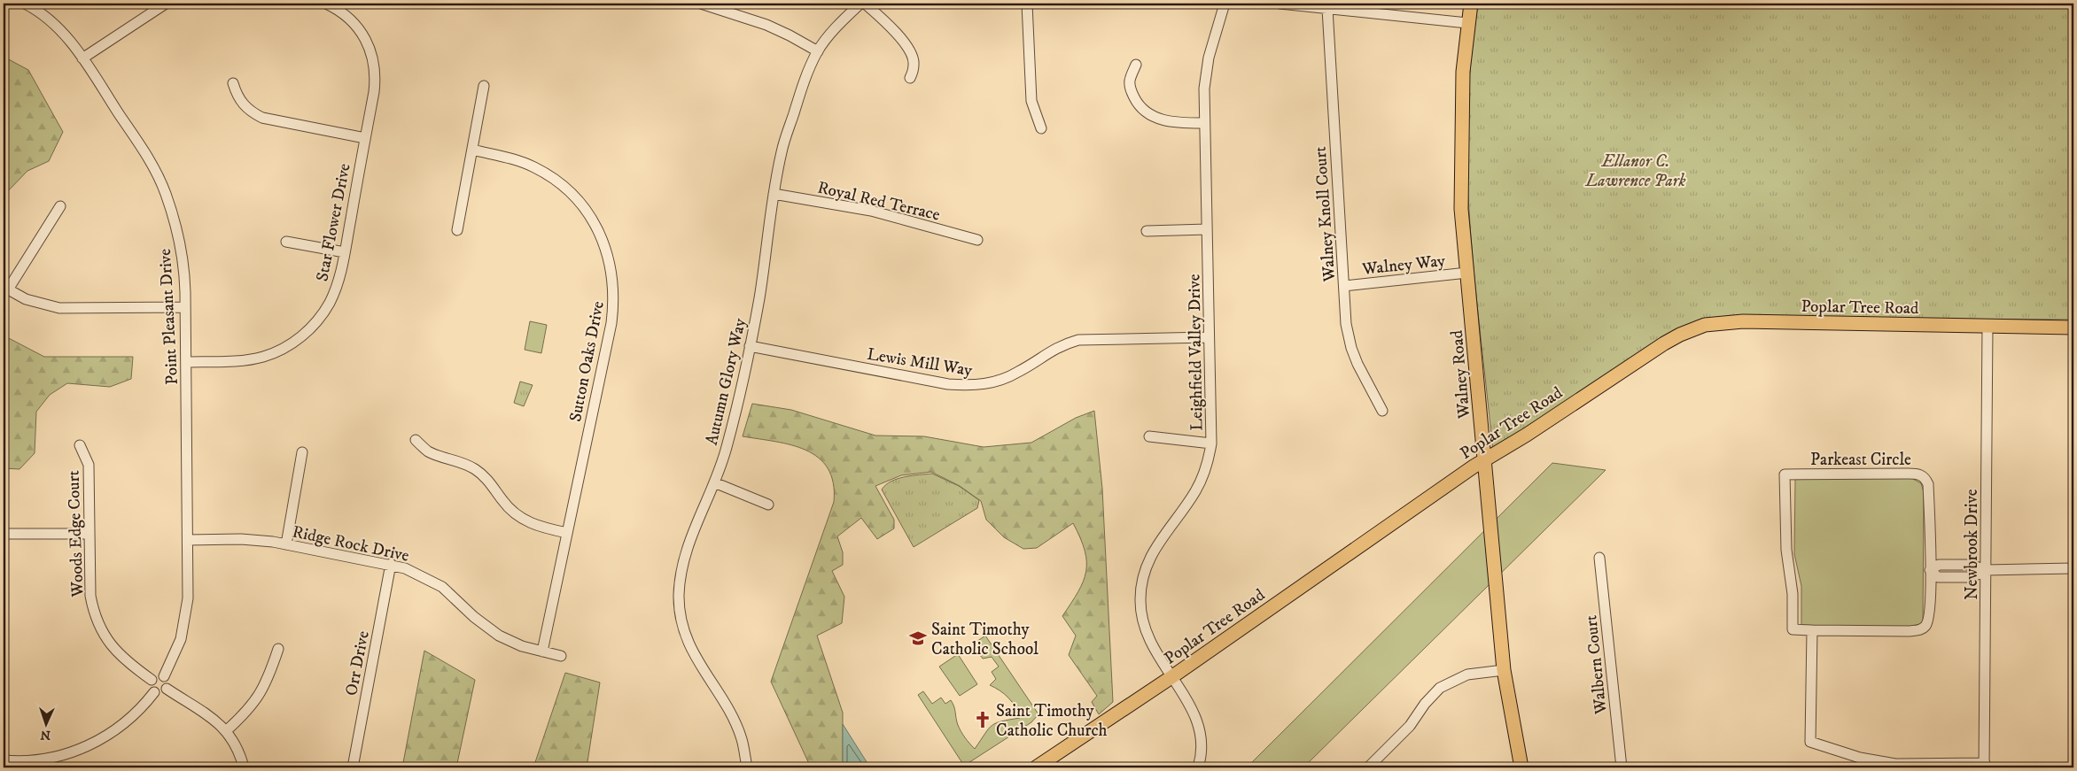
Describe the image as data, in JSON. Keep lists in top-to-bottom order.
{
  "streets": {
    "main road": ["Poplar Tree Road", "Walney Road"],
    "street": [
      "Royal Red Terrace",
      "Walney Knoll Court",
      "Star Flower Drive",
      "Walney Way",
      "Point Pleasant Drive",
      "Leighfield Valley Drive",
      "Sutton Oaks Drive",
      "Lewis Mill Way",
      "Autumn Glory Way",
      "Parkeast Circle",
      "Woods Edge Court",
      "Ridge Rock Drive",
      "Newbrook Drive",
      "Orr Drive",
      "Walbern Court"
    ]
  },
  "crossings": [
    ["Royal Red Terrace", "Autumn Glory Way"],
    ["Walney Knoll Court", "Walney Way"],
    ["Star Flower Drive", "Point Pleasant Drive"],
    ["Walney Way", "Walney Road"],
    ["Poplar Tree Road", "Leighfield Valley Drive"],
    ["Poplar Tree Road", "Walney Road"],
    ["Poplar Tree Road", "Newbrook Drive"],
    ["Point Pleasant Drive", "Woods Edge Court"],
    ["Point Pleasant Drive", "Ridge Rock Drive"],
    ["Leighfield Valley Drive", "Lewis Mill Way"],
    ["Sutton Oaks Drive", "Ridge Rock Drive"],
    ["Lewis Mill Way", "Autumn Glory Way"],
    ["Ridge Rock Drive", "Orr Drive"]
  ],
  "parks": ["Ellanor C. Lawrence Park"],
  "places": {
    "school or university": ["Saint Timothy Catholic School"],
    "church": ["Saint Timothy Catholic Church"]
  },
  "north": "bottom"
}
